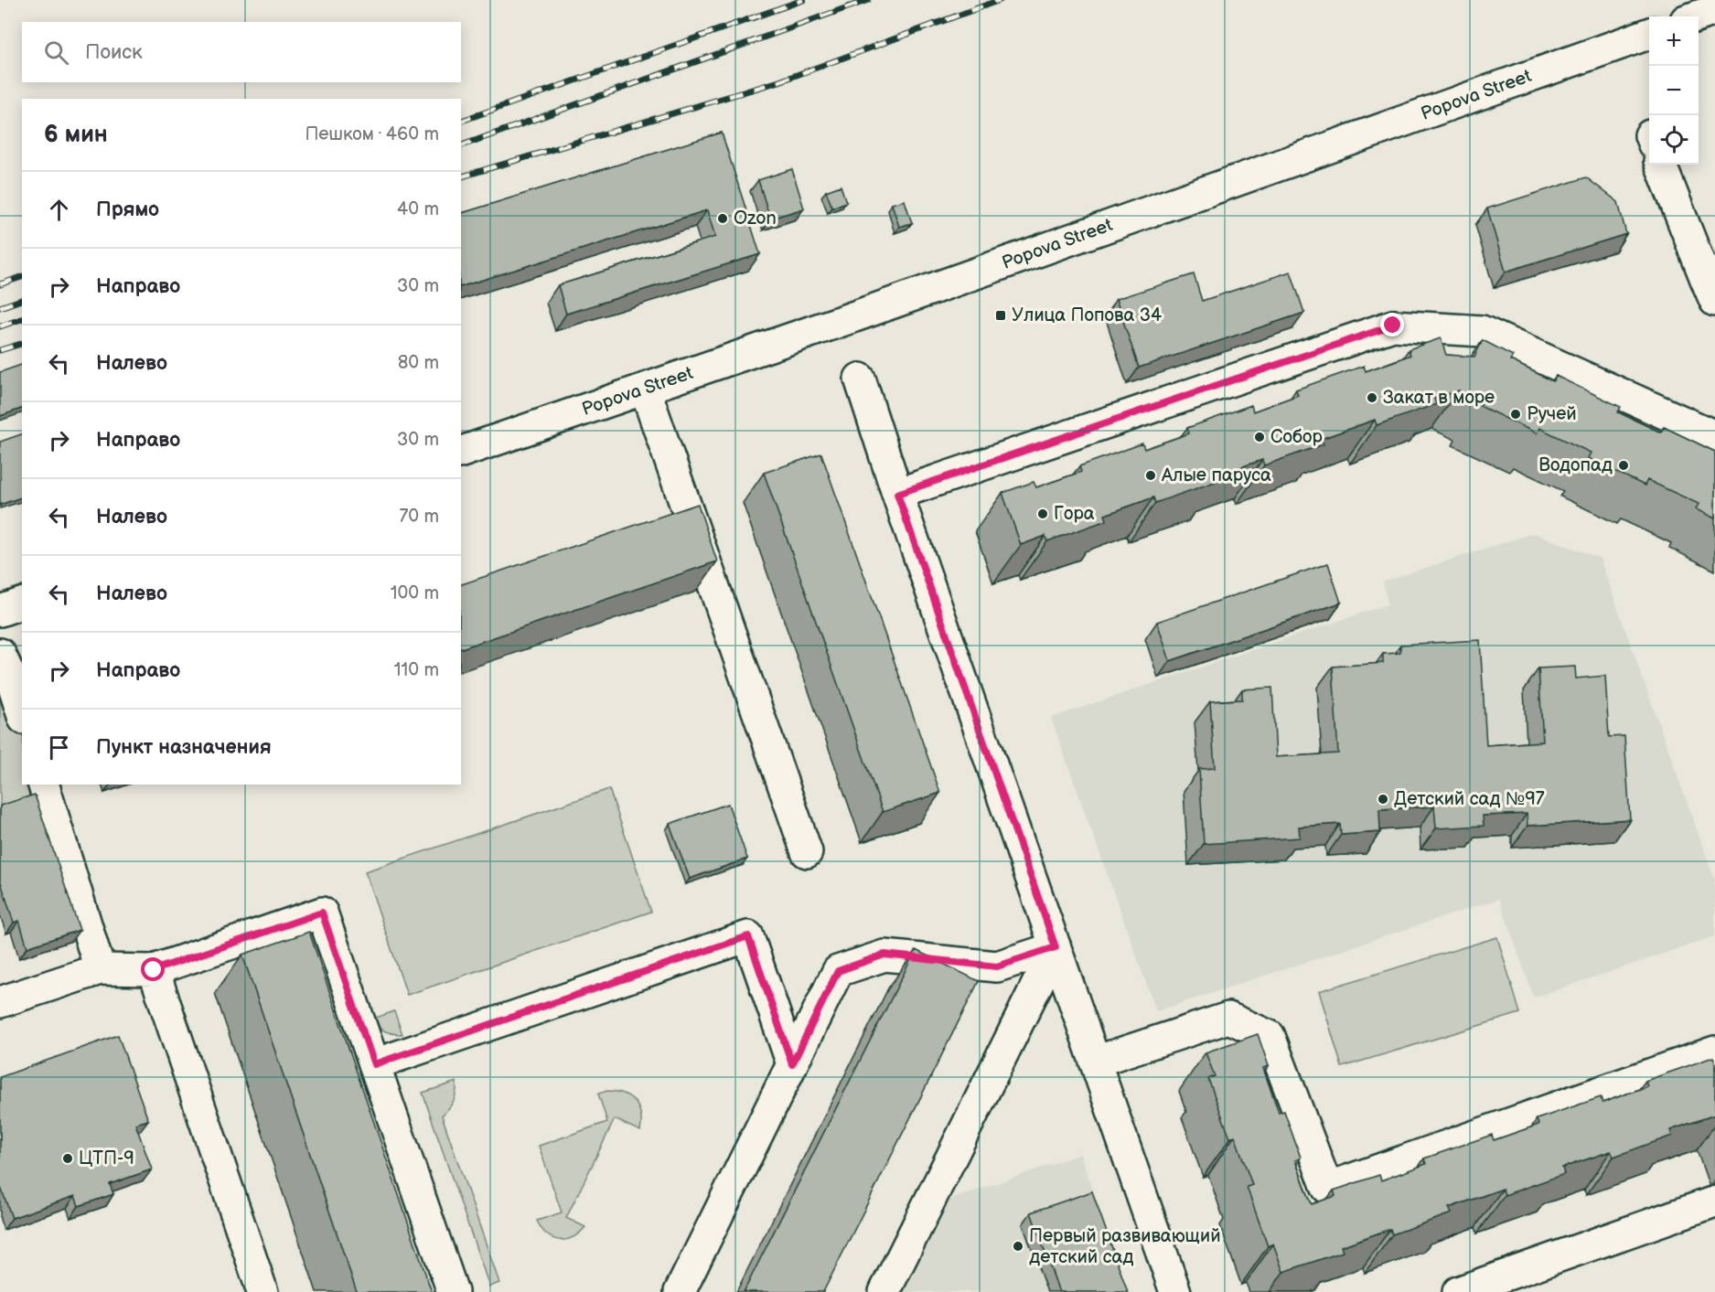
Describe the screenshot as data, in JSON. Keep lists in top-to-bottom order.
{
  "streets": {
    "street": ["Popova Street"]
  },
  "places": {
    "other": [
      "Ozon",
      "Закат в море",
      "Ручей",
      "Собор",
      "Водопад",
      "Алые паруса",
      "Гора",
      "Детский сад №97",
      "ЦТП-9",
      "Первый развивающий детский сад"
    ],
    "transit": ["Улица Попова 34"]
  },
  "page": {
    "map_buttons": ["+", "−"],
    "search": "Поиск",
    "heading": ["6 мин", "Пешком · 460 m"],
    "list": [
      ["Прямо", "40 m"],
      ["Направо", "30 m"],
      ["Налево", "80 m"],
      ["Направо", "30 m"],
      ["Налево", "70 m"],
      ["Налево", "100 m"],
      ["Направо", "110 m"],
      "Пункт назначения"
    ]
  }
}
